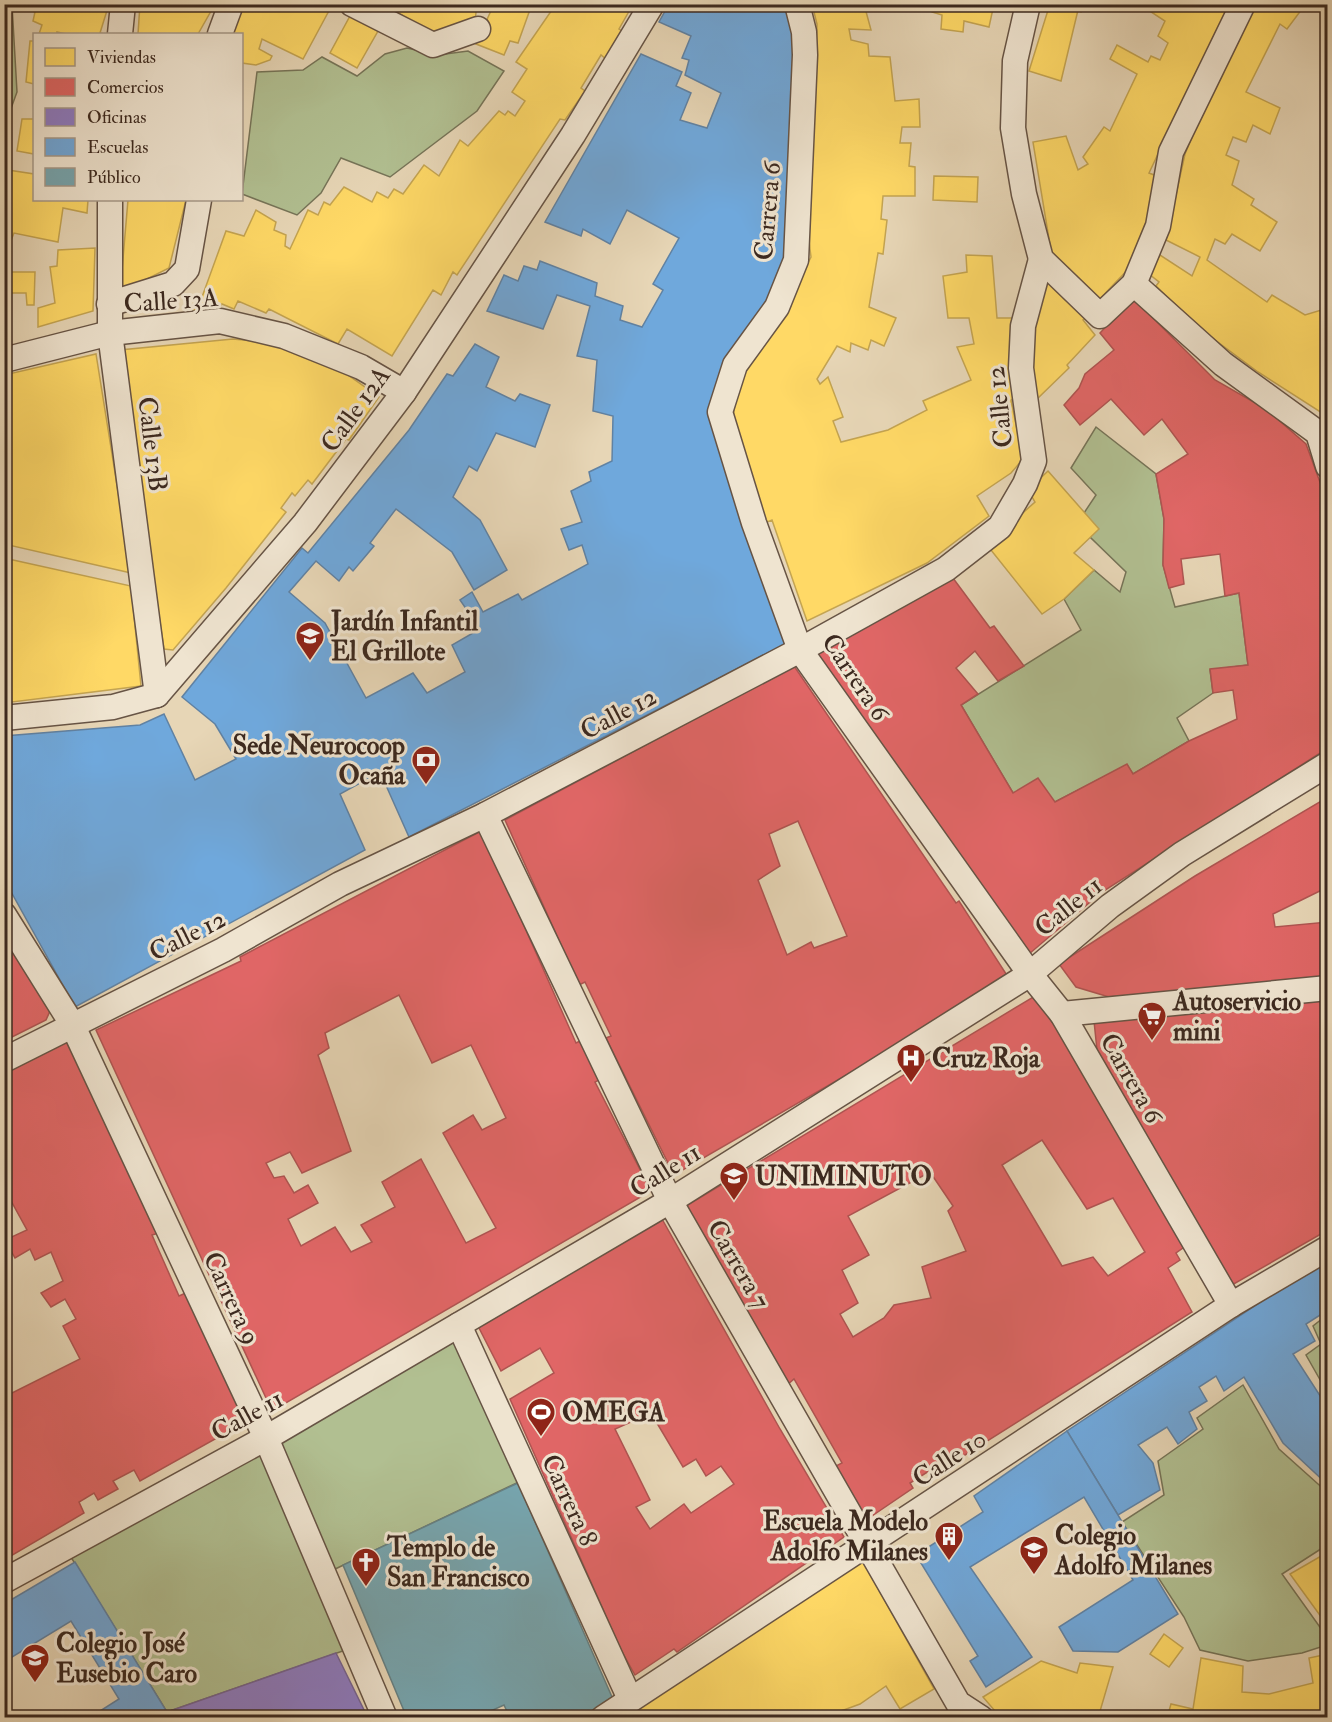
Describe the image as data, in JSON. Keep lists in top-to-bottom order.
{
  "streets": {
    "street": [
      "Carrera 6",
      "Calle 13A",
      "Calle 12",
      "Calle 12A",
      "Calle 13B",
      "Calle 11",
      "Carrera 7",
      "Carrera 9",
      "Calle 10",
      "Carrera 8"
    ]
  },
  "crossings": [
    ["Carrera 6", "Calle 12"],
    ["Carrera 6", "Calle 11"],
    ["Carrera 6", "Calle 10"],
    ["Calle 13A", "Calle 12A"],
    ["Calle 13A", "Calle 13B"],
    ["Calle 12", "Carrera 7"],
    ["Calle 12", "Carrera 9"],
    ["Calle 12A", "Calle 13B"],
    ["Calle 11", "Carrera 7"],
    ["Calle 11", "Carrera 9"],
    ["Calle 11", "Carrera 8"],
    ["Carrera 7", "Calle 10"],
    ["Calle 10", "Carrera 8"]
  ],
  "places": {
    "school or university": [
      "Jardín Infantil El Grillote",
      "UNIMINUTO",
      "Colegio Adolfo Milanes",
      "Colegio José Eusebio Caro"
    ],
    "bank": ["Sede Neurocoop Ocaña"],
    "supermarket": ["Autoservicio mini"],
    "hospital": ["Cruz Roja"],
    "sports": ["OMEGA"],
    "building": ["Escuela Modelo Adolfo Milanes"],
    "church": ["Templo de San Francisco"]
  },
  "legend": [
    "Viviendas",
    "Comercios",
    "Oficinas",
    "Escuelas",
    "Público"
  ]
}
